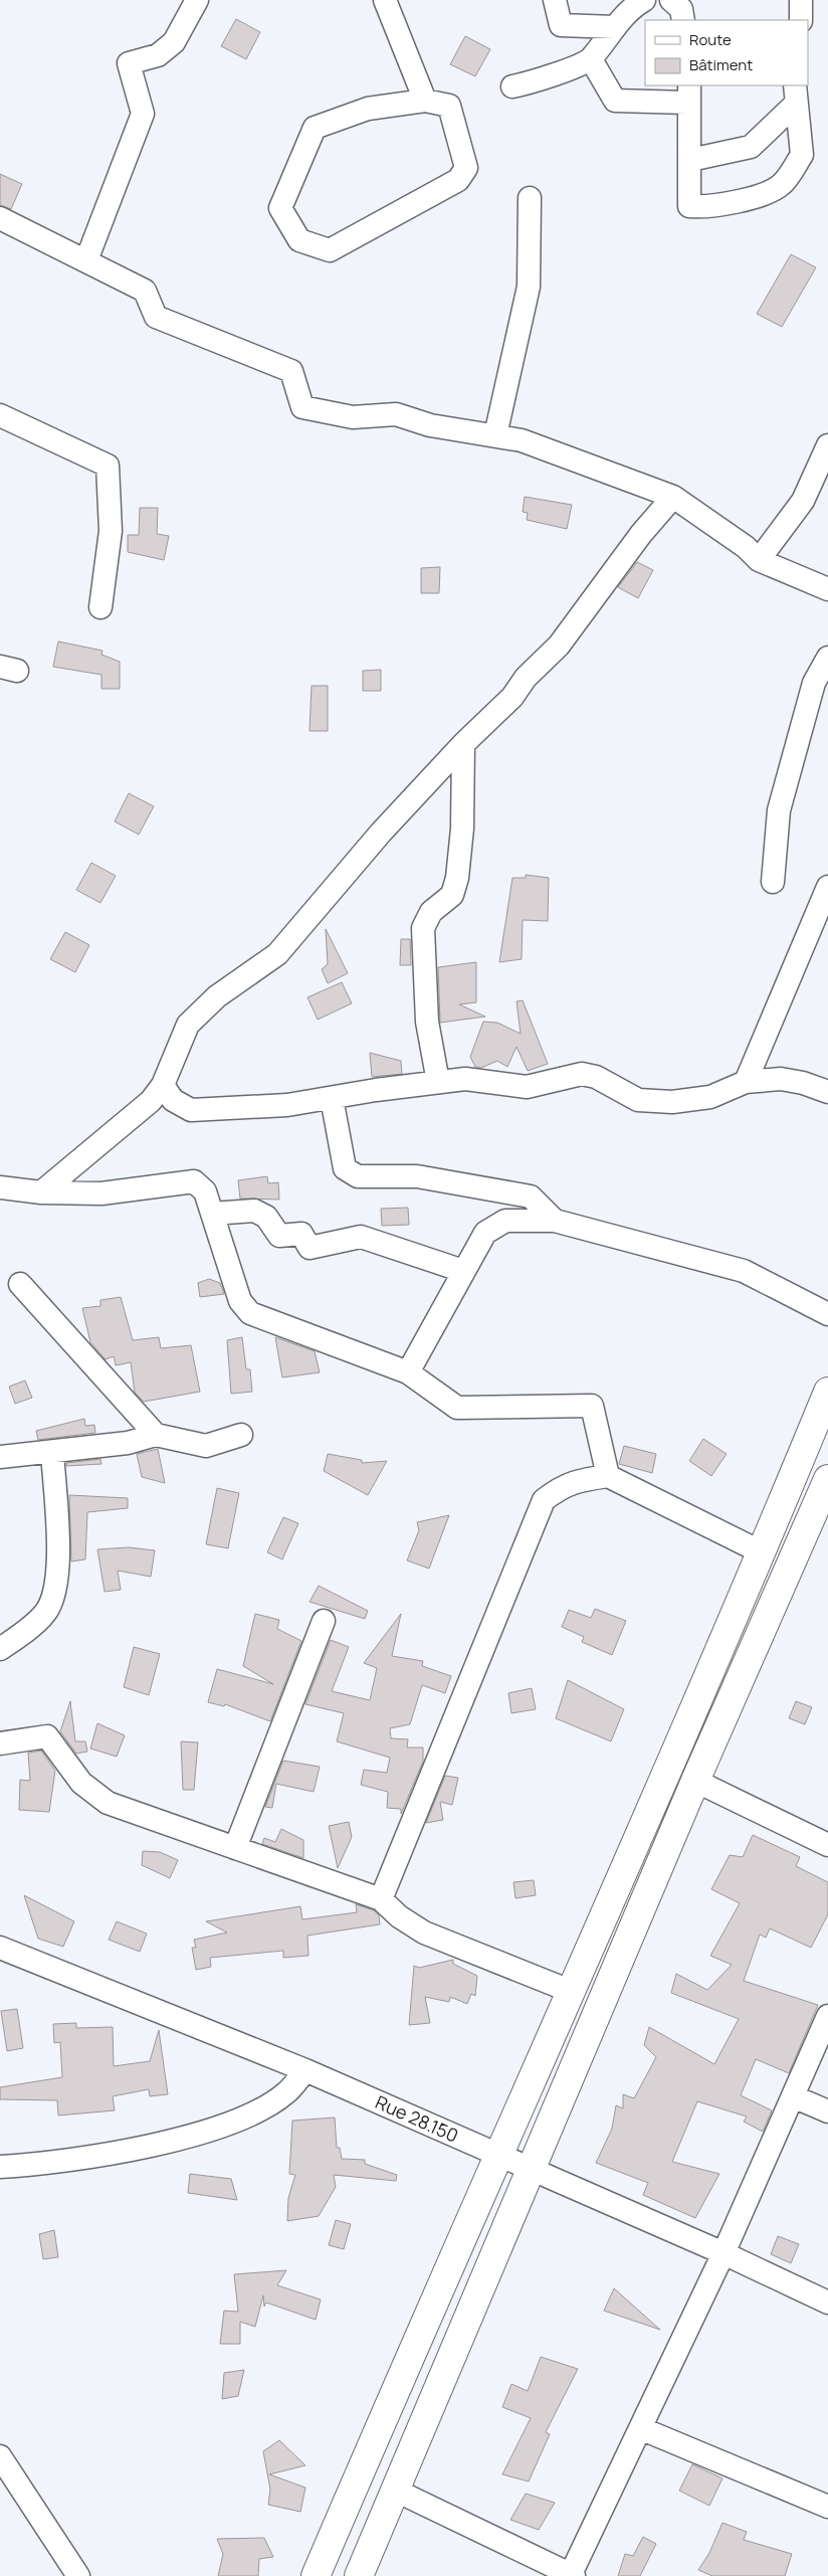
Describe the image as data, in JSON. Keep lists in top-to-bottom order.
{
  "streets": {
    "street": ["Rue 28.150"]
  },
  "legend": ["Route", "Bâtiment"]
}
